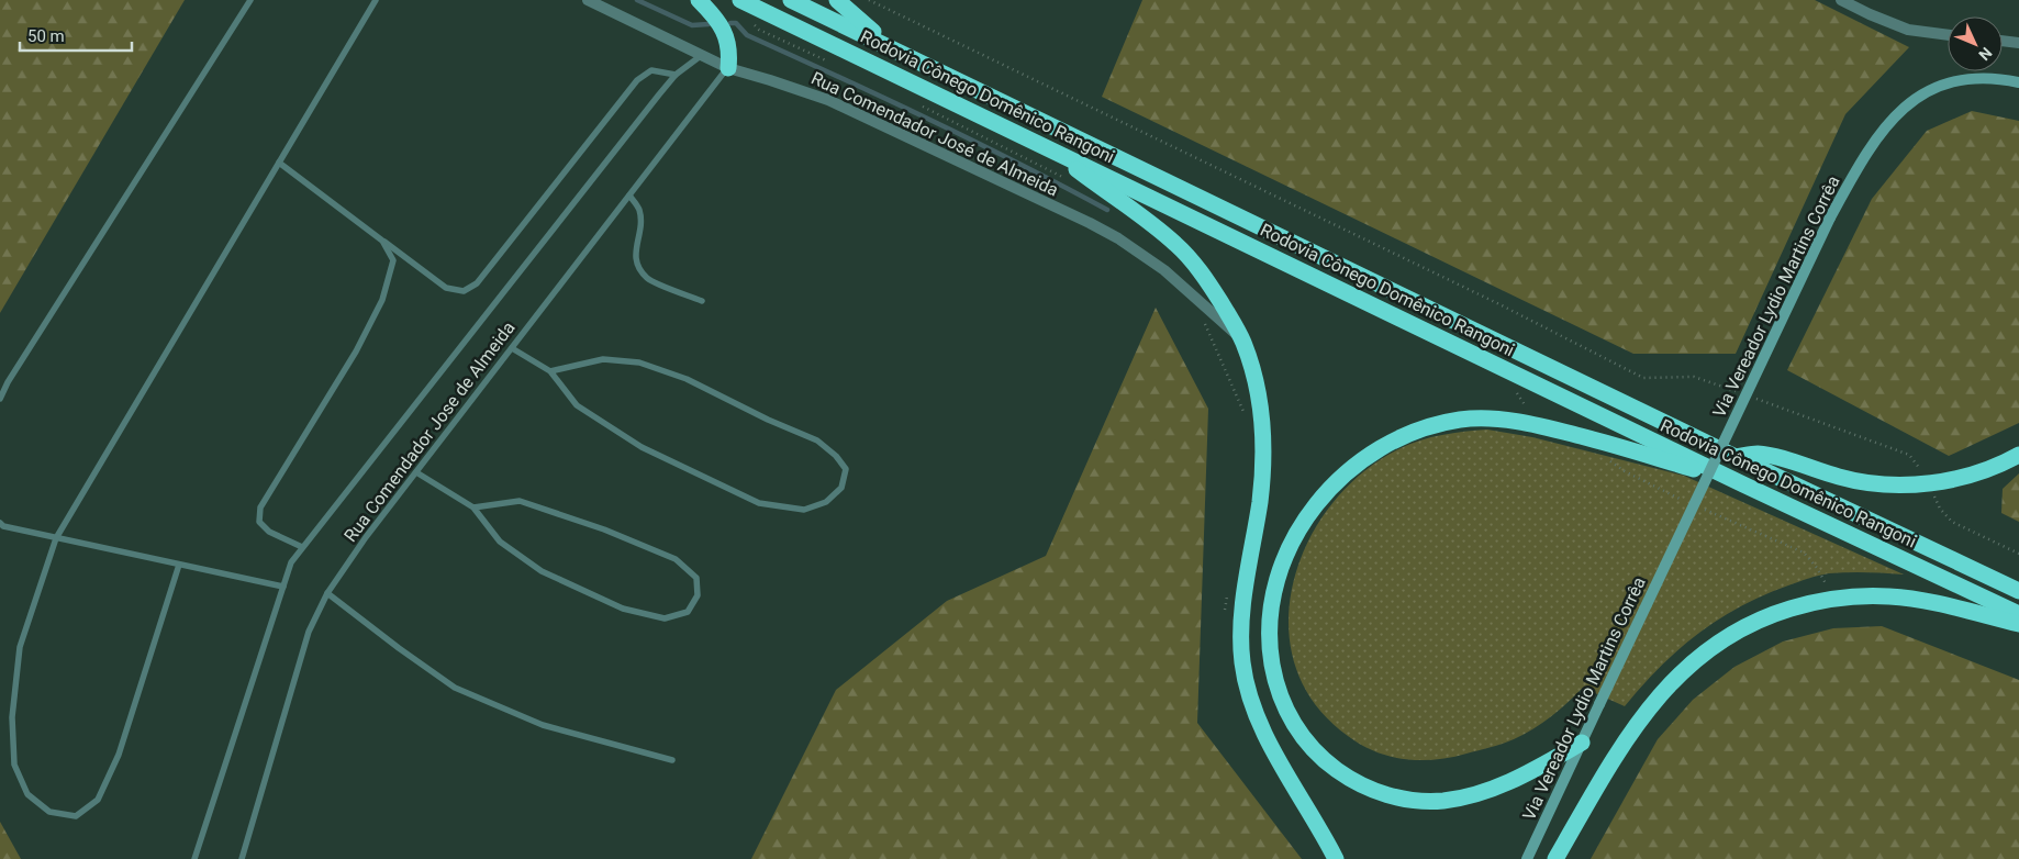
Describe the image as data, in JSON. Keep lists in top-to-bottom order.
{
  "streets": {
    "highway": ["Rodovia Cônego Domênico Rangoni"],
    "main road": ["Via Vereador Lydio Martins Corrêa"],
    "street": ["Rua Comendador José de Almeida"],
    "lane": ["Rua Comendador Jose de Almeida"]
  },
  "crossings": [
    ["Rua Comendador José de Almeida", "Rua Comendador Jose de Almeida"]
  ],
  "scale_bar": "50 m",
  "north": "bottom right"
}
